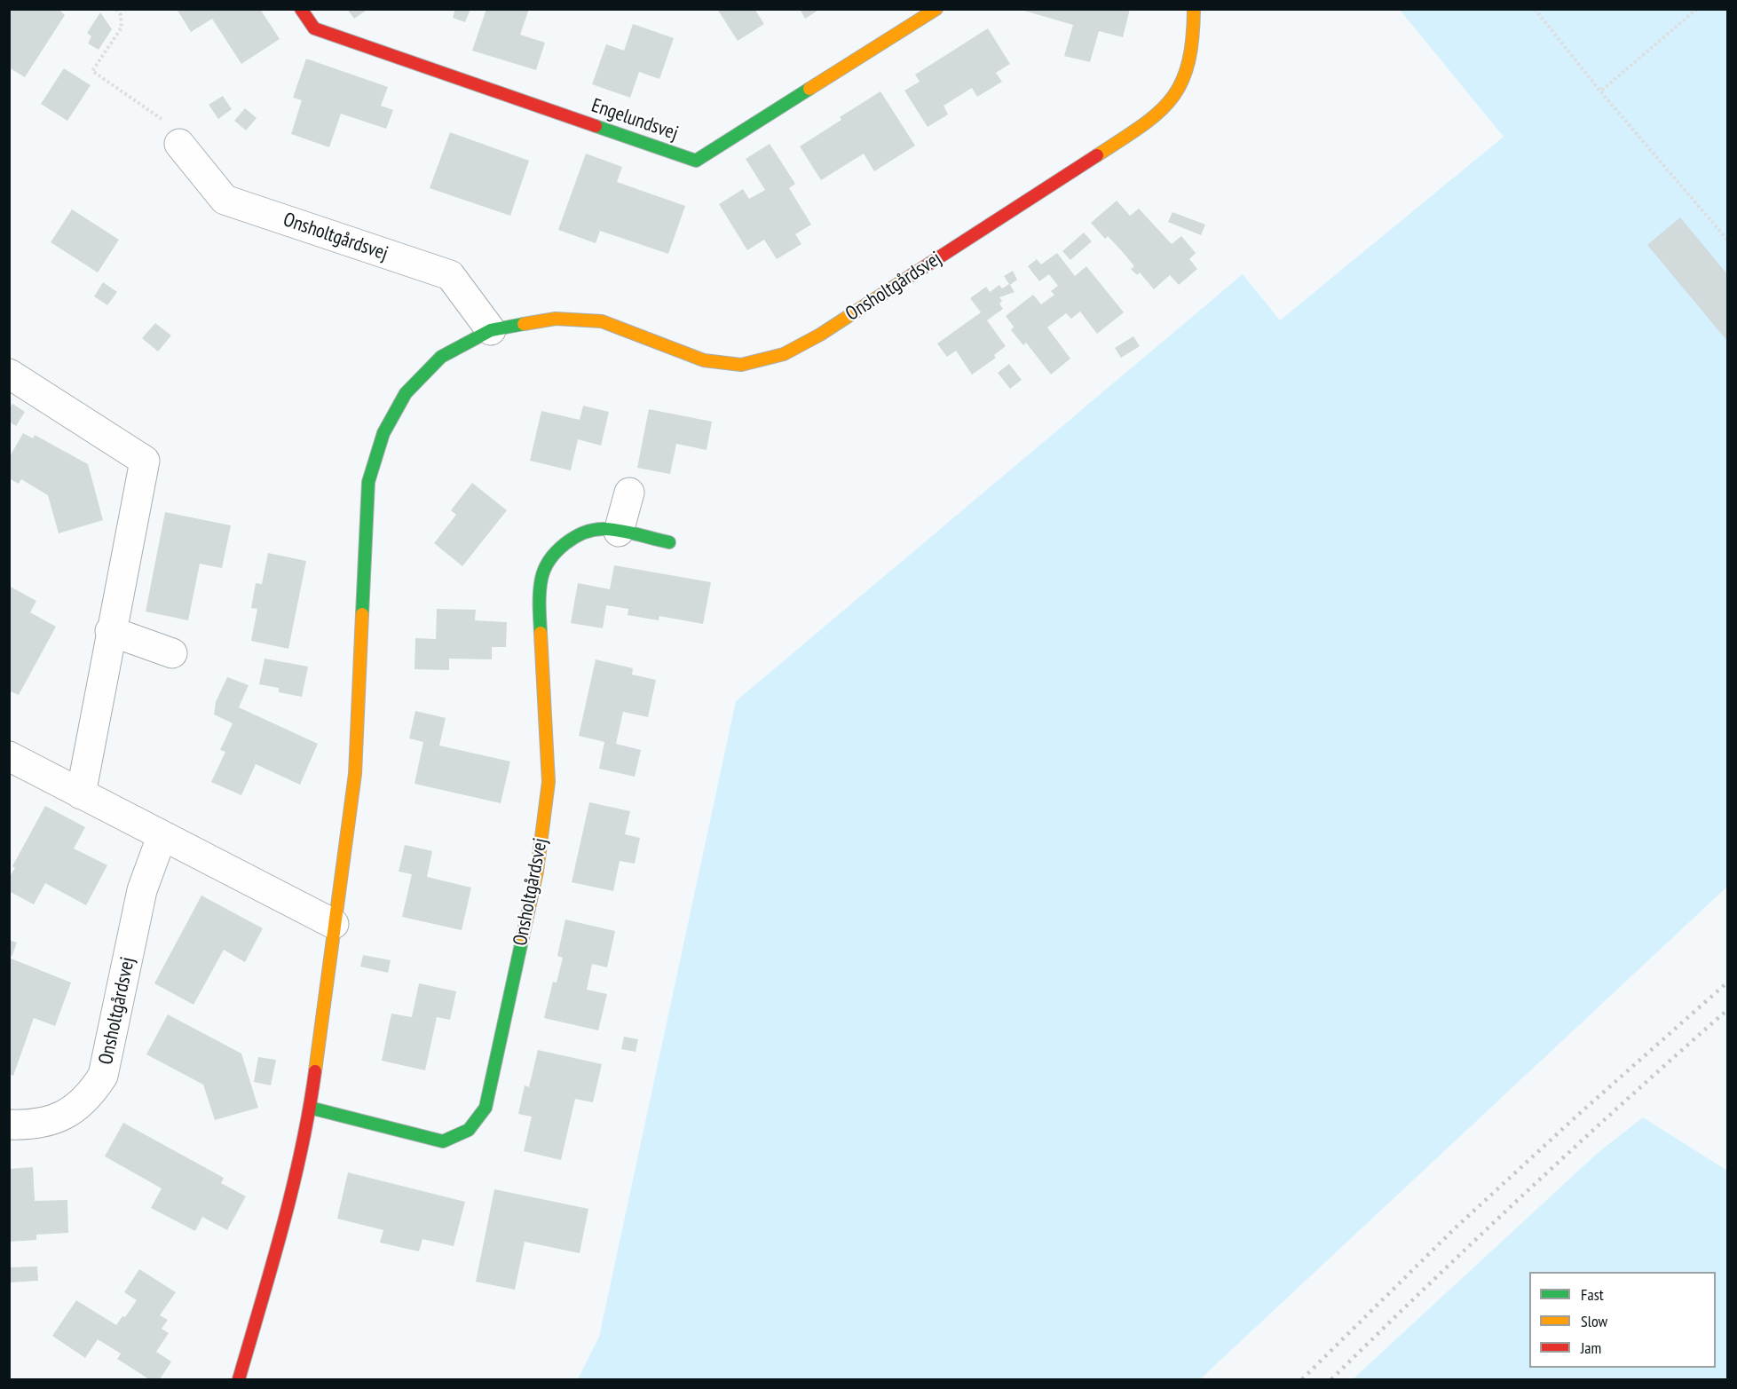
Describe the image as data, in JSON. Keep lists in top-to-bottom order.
{
  "streets": {
    "street": ["Engelundsvej", "Onsholtgårdsvej"]
  },
  "legend": ["Fast", "Slow", "Jam"]
}
